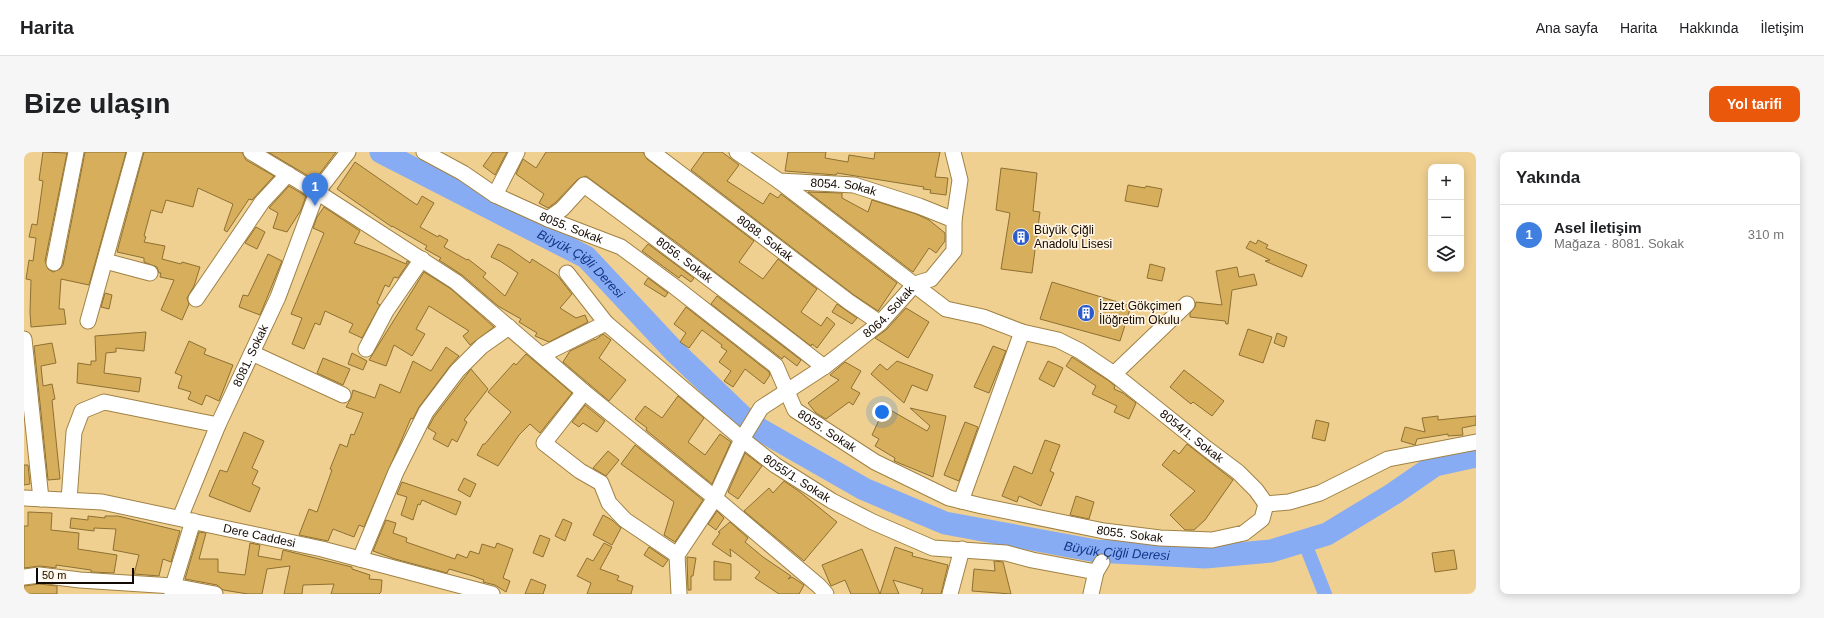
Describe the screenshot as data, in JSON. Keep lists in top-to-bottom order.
{
  "streets": {
    "street": [
      "8054. Sokak",
      "8055. Sokak",
      "8088. Sokak",
      "8056. Sokak",
      "8064. Sokak",
      "8081. Sokak",
      "8054/1. Sokak",
      "8055/1. Sokak",
      "Dere Caddesi"
    ]
  },
  "crossings": [
    ["8054. Sokak", "8064. Sokak"],
    ["8054. Sokak", "8054/1. Sokak"],
    ["8055. Sokak", "8056. Sokak"],
    ["8055. Sokak", "8064. Sokak"],
    ["8055. Sokak", "8054/1. Sokak"],
    ["8088. Sokak", "8064. Sokak"],
    ["8056. Sokak", "8064. Sokak"],
    ["8064. Sokak", "8054/1. Sokak"],
    ["8064. Sokak", "8055/1. Sokak"],
    ["8081. Sokak", "Dere Caddesi"]
  ],
  "water": ["Büyük Çiğli Deresi"],
  "places": {
    "building": ["Büyük Çiğli Anadolu Lisesi", "İzzet Gökçimen İlöğretim Okulu"]
  },
  "scale_bar": "50 m",
  "page": {
    "header": "Harita",
    "nav": [
      "Ana sayfa",
      "Harita",
      "Hakkında",
      "İletişim"
    ],
    "buttons": "Yol tarifi",
    "title": "Bize ulaşın",
    "heading": "Yakında",
    "map_buttons": ["+", "−"],
    "pins": "1",
    "list": [
      {
        "mark": "1",
        "name": "Asel İletişim",
        "note": "Mağaza · 8081. Sokak",
        "value": "310 m"
      }
    ],
    "scale": "50 m"
  }
}
